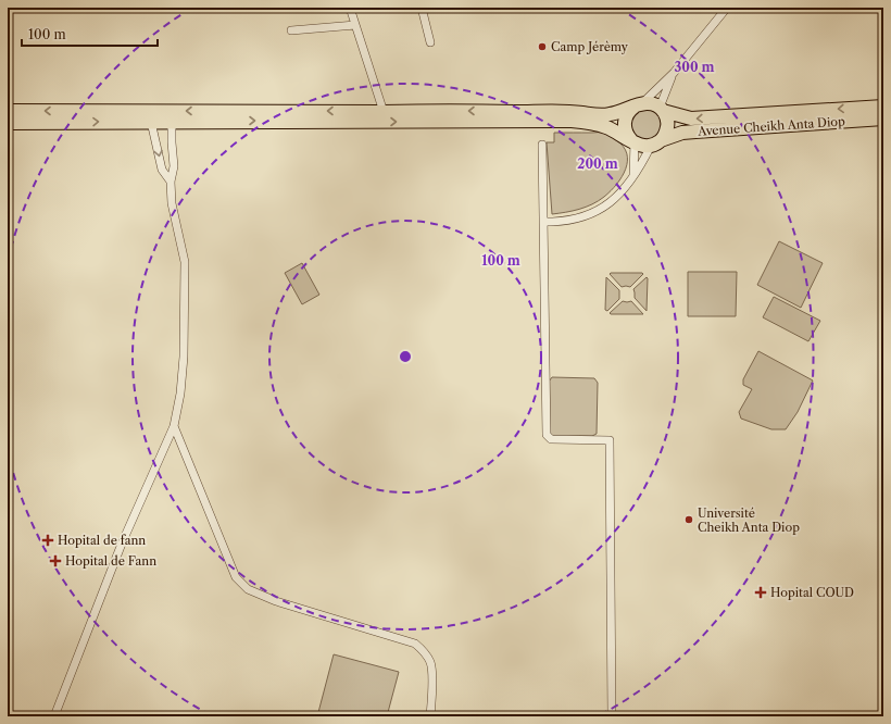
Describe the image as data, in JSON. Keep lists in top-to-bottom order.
{
  "streets": {
    "main road": ["Avenue Cheikh Anta Diop"]
  },
  "places": {
    "other": ["Camp Jérèmy", "Université Cheikh Anta Diop"],
    "health": ["Hopital de fann", "Hopital de Fann", "Hopital COUD"]
  },
  "scale_bar": "100 m",
  "rings": ["300 m", "200 m", "100 m"]
}
